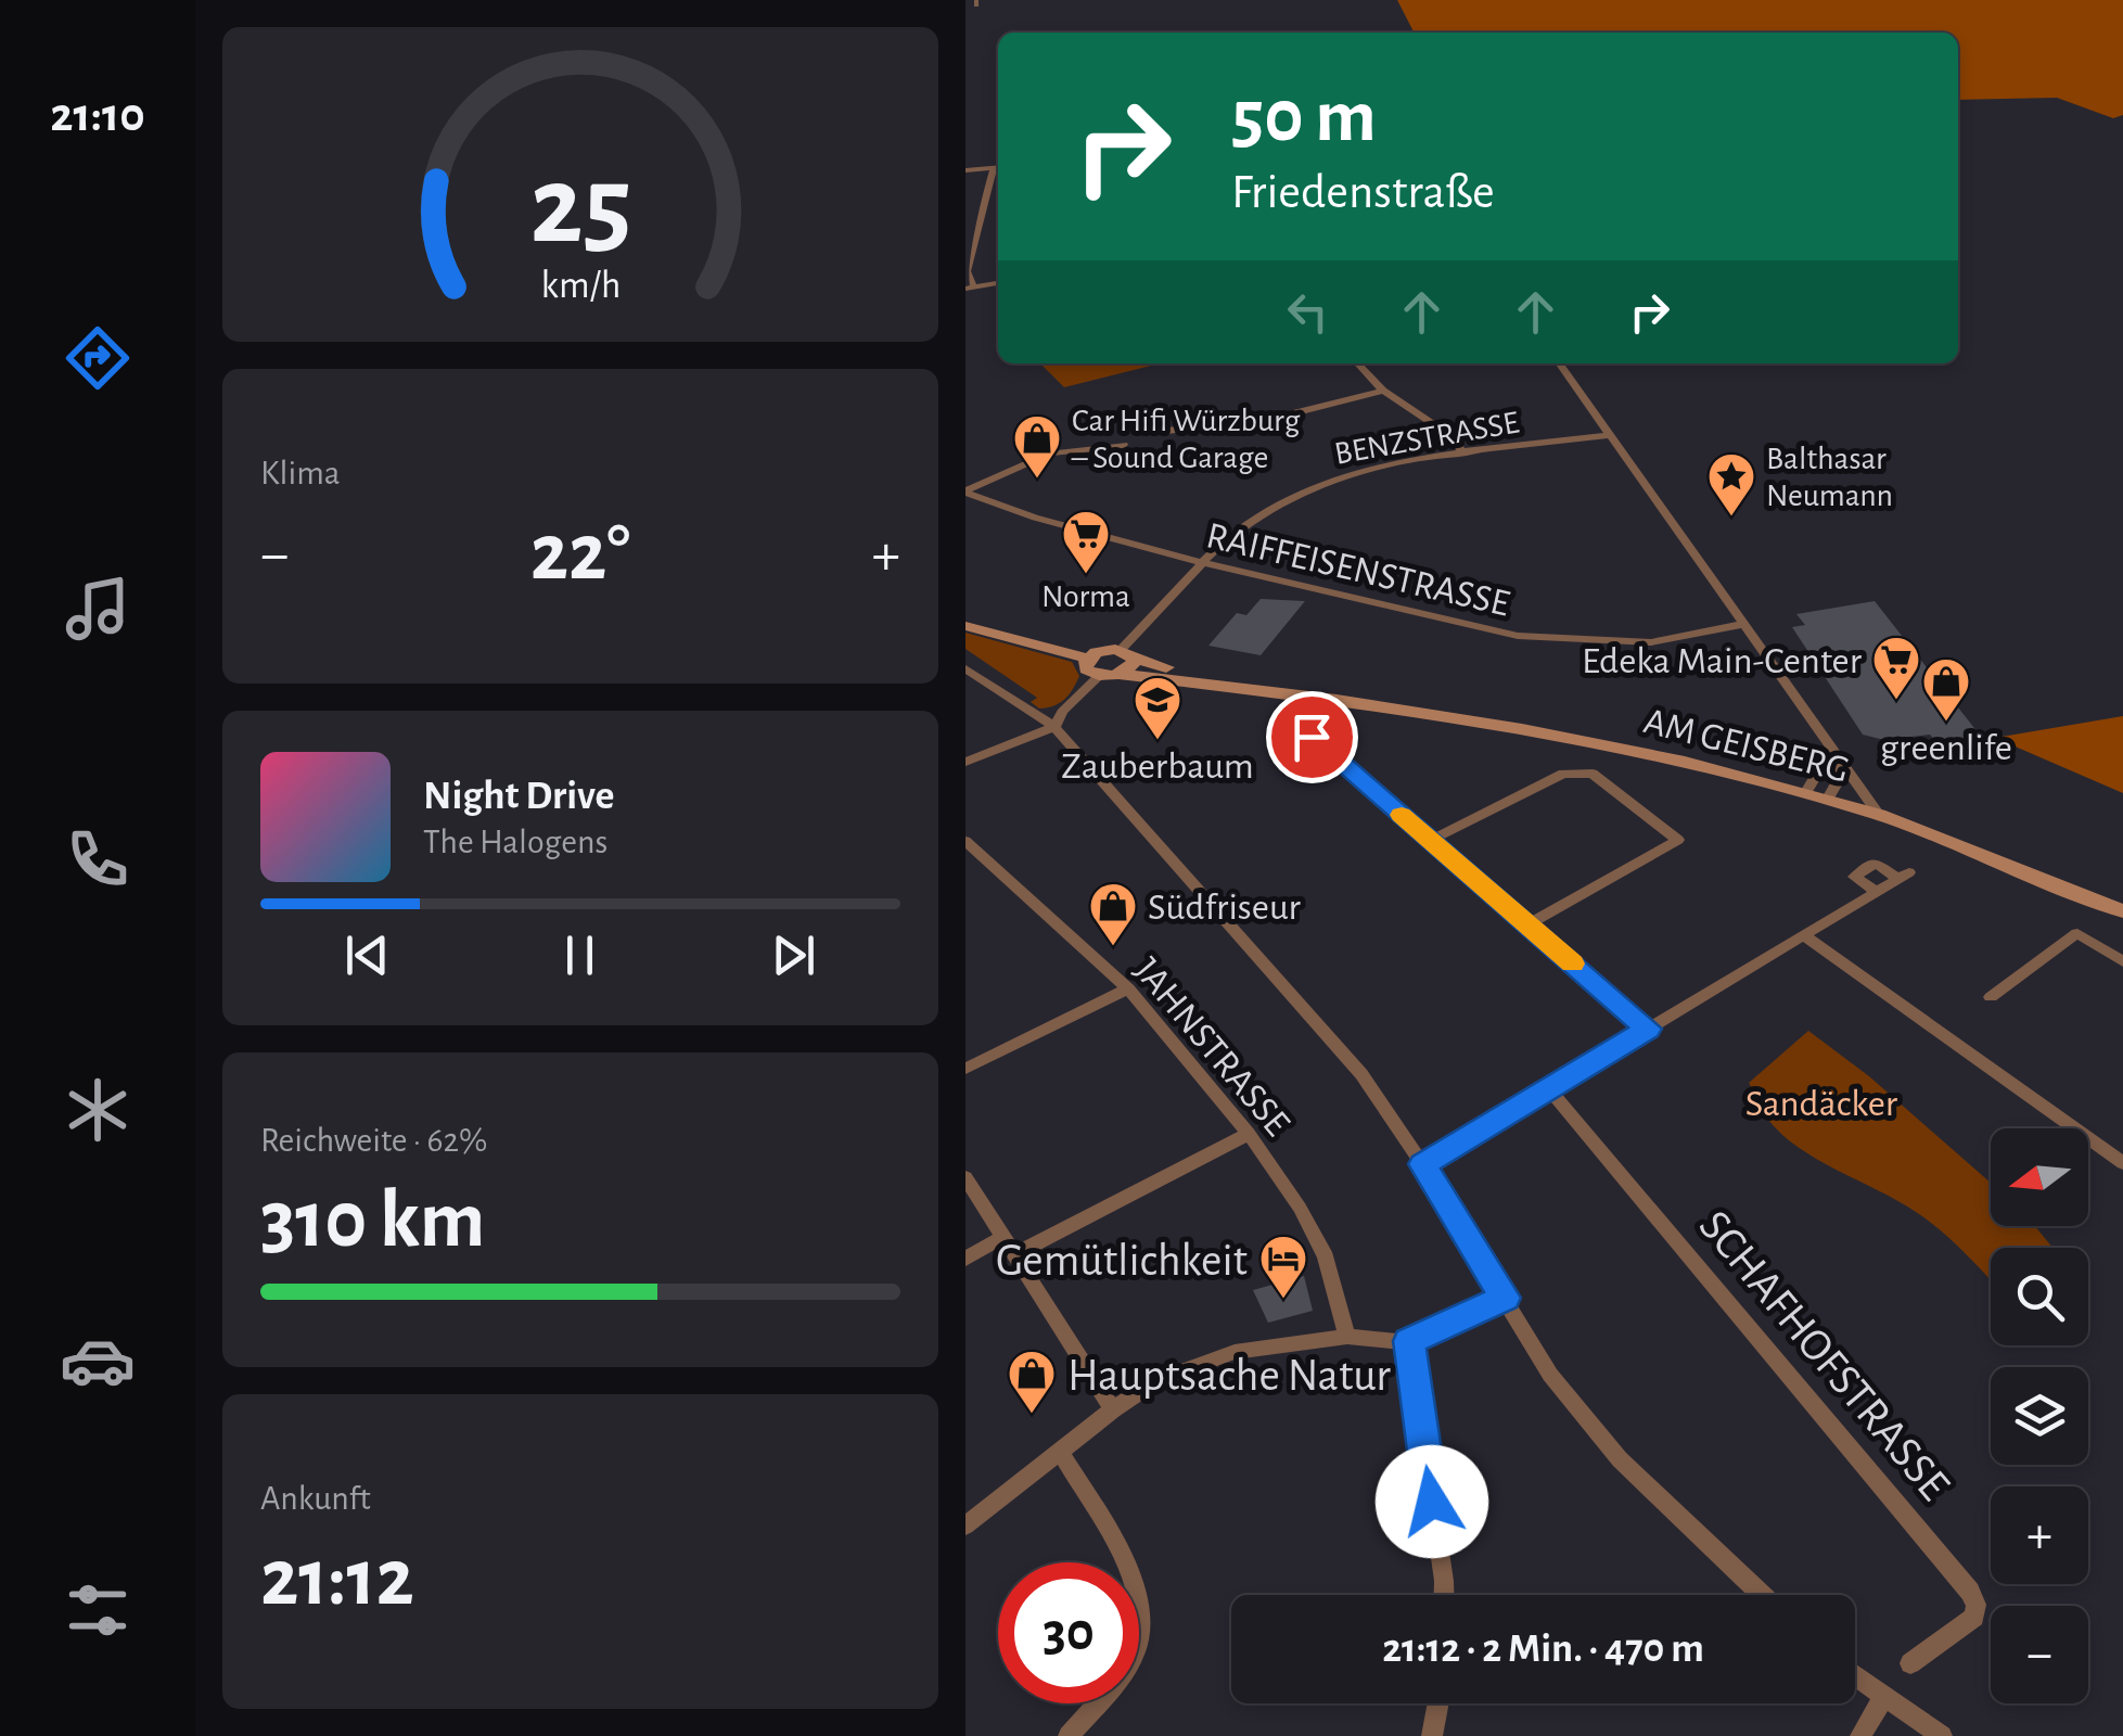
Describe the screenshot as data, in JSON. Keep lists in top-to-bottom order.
{
  "streets": {
    "street": [
      "BENZSTRASSE",
      "RAIFFEISENSTRASSE",
      "AM GEISBERG",
      "JAHNSTRASSE",
      "SCHAFHOFSTRASSE"
    ]
  },
  "crossings": [
    ["BENZSTRASSE", "RAIFFEISENSTRASSE"],
    ["BENZSTRASSE", "AM GEISBERG"]
  ],
  "parks": ["Sandäcker"],
  "places": {
    "shop": [
      "Car Hifi Würzburg – Sound Garage",
      "greenlife",
      "Südfriseur",
      "Hauptsache Natur"
    ],
    "place": ["Balthasar Neumann"],
    "supermarket": ["Norma", "Edeka Main-Center"],
    "school or university": ["Zauberbaum"],
    "hotel": ["Gemütlichkeit"]
  },
  "north": "left",
  "page": {
    "tabs": "21:10",
    "turn": ["50 m", "Friedenstraße"],
    "tile": [
      "Klima",
      ["Reichweite · 62%", "310 km"],
      ["Ankunft", "21:12"]
    ],
    "heat": ["−", "22°", "+"],
    "song": ["Night Drive", "The Halogens"],
    "map_buttons": ["+", "−"],
    "limit": "30",
    "trip": "21:12 · 2 Min. · 470 m",
    "gauge": ["25", "km/h"]
  }
}
